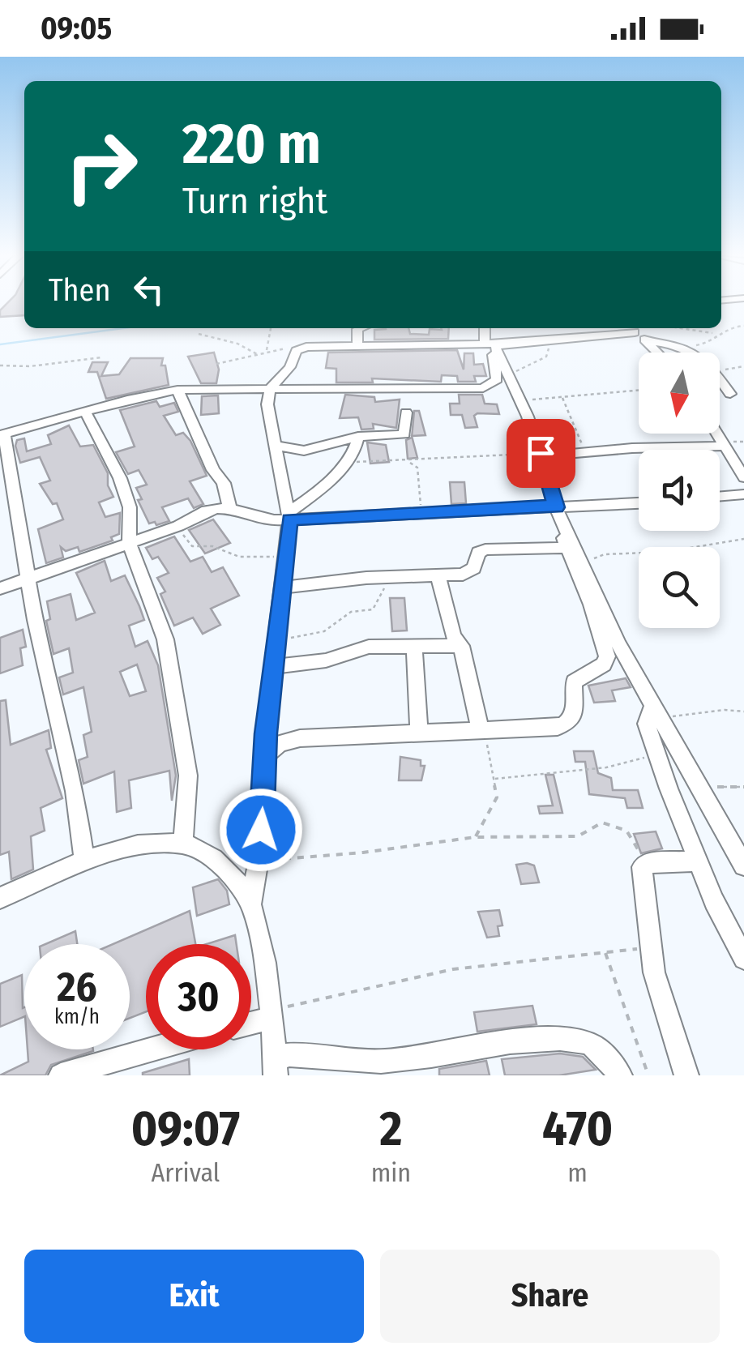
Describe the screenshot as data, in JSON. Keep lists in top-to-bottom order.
{
  "north": "bottom",
  "page": {
    "status": "09:05",
    "turn": ["220 m", "Turn right"],
    "then": "Then",
    "speed": "26 km/h",
    "limit": "30",
    "eta": [
      "09:07",
      "Arrival",
      "2",
      "min",
      "470",
      "m"
    ],
    "buttons": ["Exit", "Share"]
  }
}
